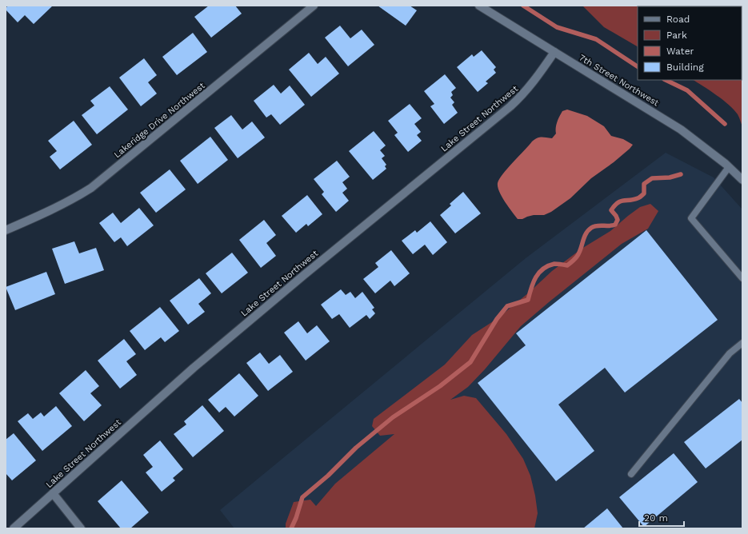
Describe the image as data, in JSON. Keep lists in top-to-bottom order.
{
  "streets": {
    "street": ["7th Street Northwest", "Lake Street Northwest", "Lakeridge Drive Northwest"]
  },
  "crossings": [
    ["7th Street Northwest", "Lake Street Northwest"]
  ],
  "legend": [
    "Road",
    "Park",
    "Water",
    "Building"
  ],
  "scale_bar": "20 m"
}
